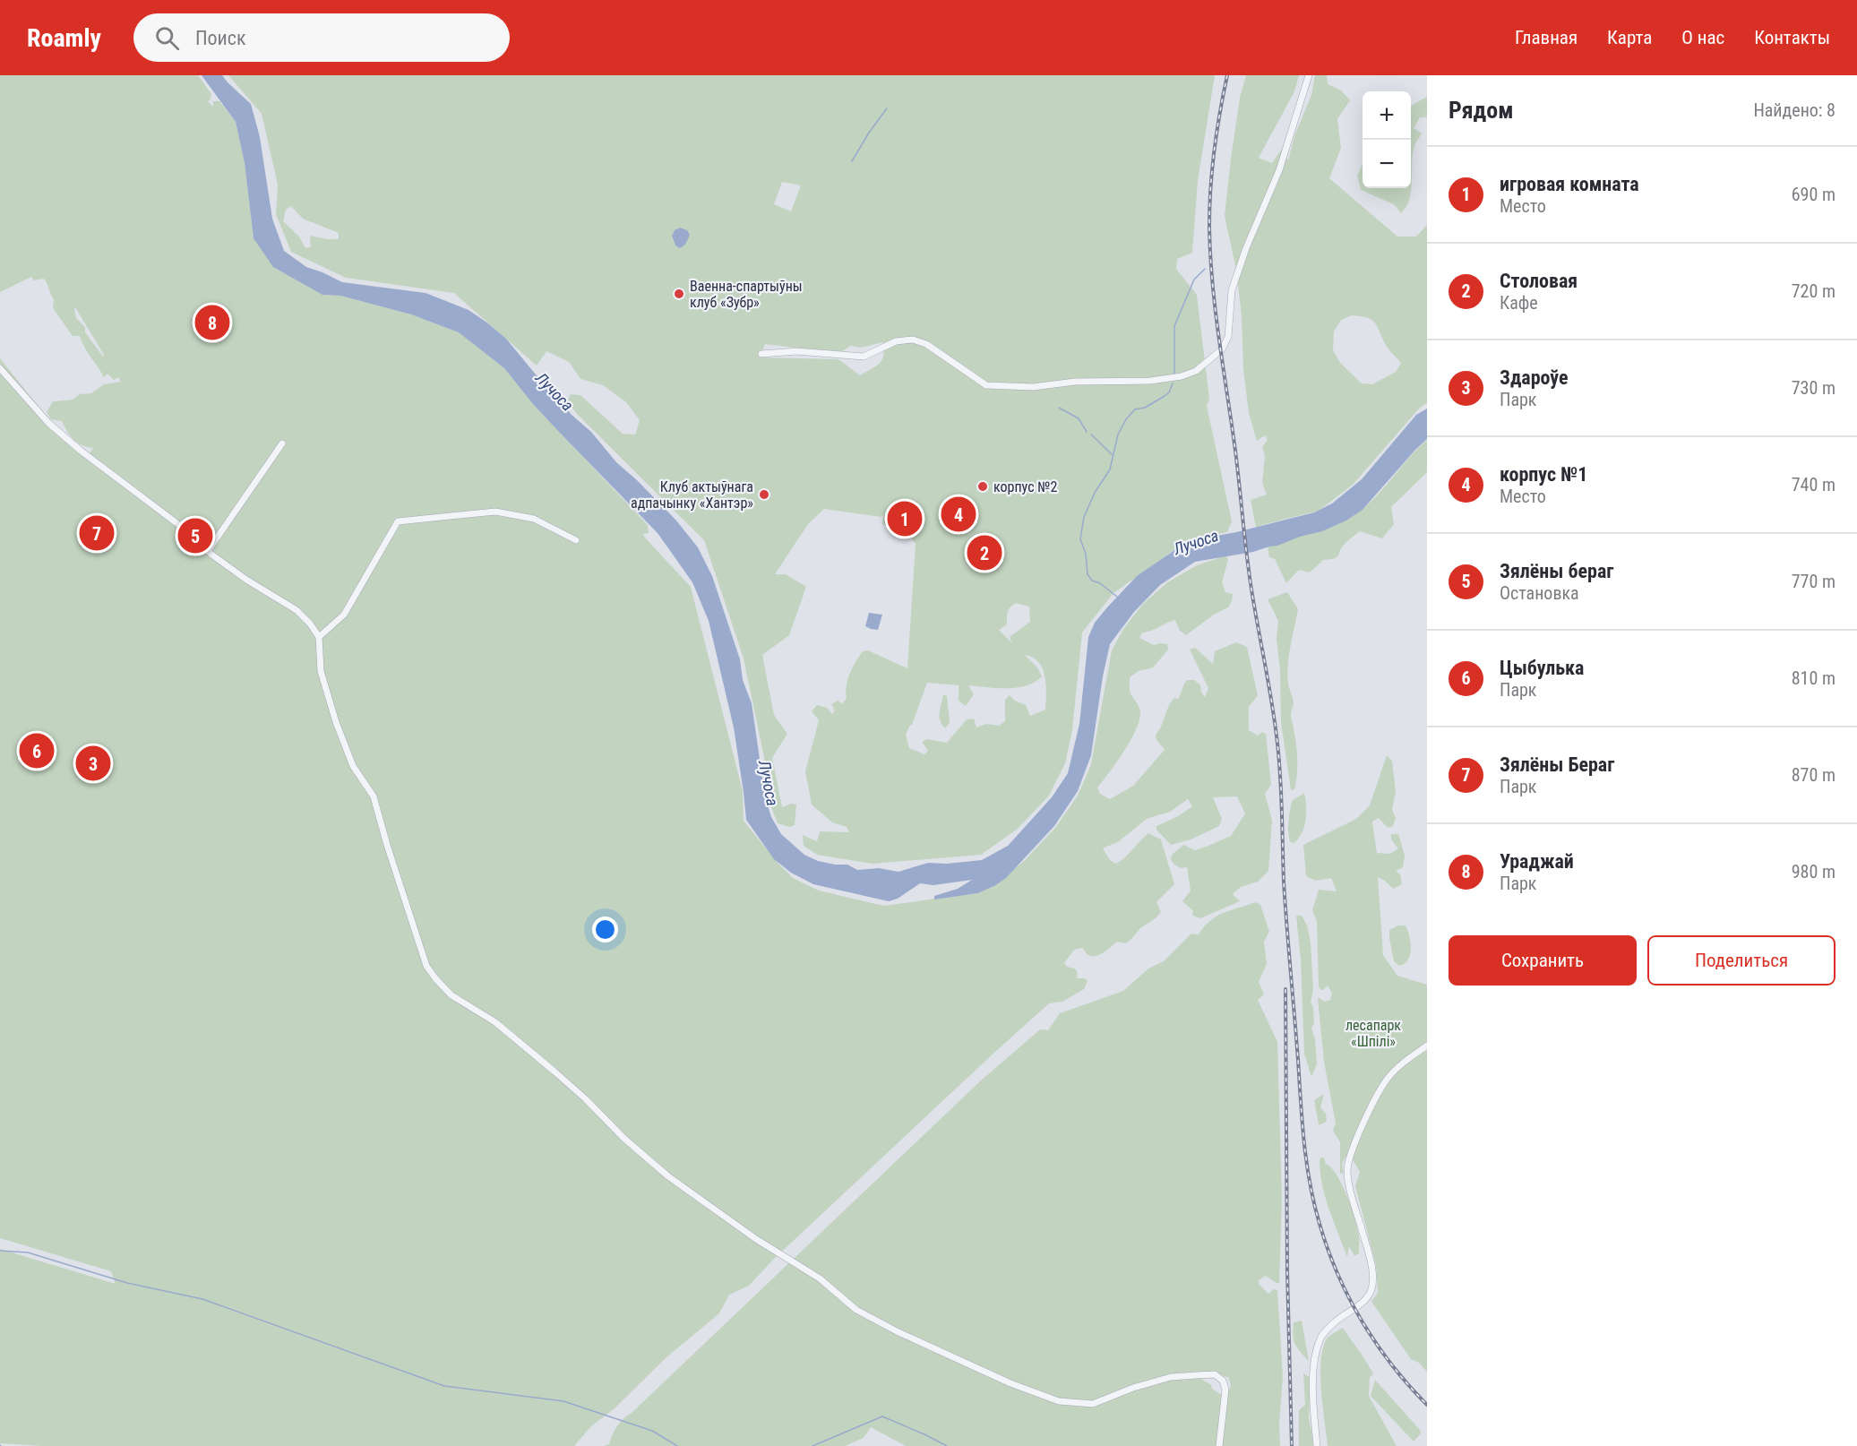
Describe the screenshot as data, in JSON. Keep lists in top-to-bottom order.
{
  "water": ["Лучоса"],
  "parks": ["лесапарк «Шпілі»"],
  "places": ["Ваенна-спартыўны клуб «Зубр»", "корпус №2", "Клуб актыўнага адпачынку «Хантэр»"],
  "page": {
    "header": "Roamly",
    "search": "Поиск",
    "nav": [
      "Главная",
      "Карта",
      "О нас",
      "Контакты"
    ],
    "heading": ["Рядом", "Найдено: 8"],
    "map_buttons": ["+", "−"],
    "list": [
      {
        "mark": "1",
        "name": "игровая комната",
        "note": "Место",
        "value": "690 m"
      },
      {
        "mark": "2",
        "name": "Столовая",
        "note": "Кафе",
        "value": "720 m"
      },
      {
        "mark": "3",
        "name": "Здароўе",
        "note": "Парк",
        "value": "730 m"
      },
      {
        "mark": "4",
        "name": "корпус №1",
        "note": "Место",
        "value": "740 m"
      },
      {
        "mark": "5",
        "name": "Зялёны бераг",
        "note": "Остановка",
        "value": "770 m"
      },
      {
        "mark": "6",
        "name": "Цыбулька",
        "note": "Парк",
        "value": "810 m"
      },
      {
        "mark": "7",
        "name": "Зялёны Бераг",
        "note": "Парк",
        "value": "870 m"
      },
      {
        "mark": "8",
        "name": "Ураджай",
        "note": "Парк",
        "value": "980 m"
      }
    ],
    "pins": [
      "8",
      "4",
      "1",
      "7",
      "5",
      "2",
      "6",
      "3"
    ],
    "buttons": ["Сохранить", "Поделиться"]
  }
}
